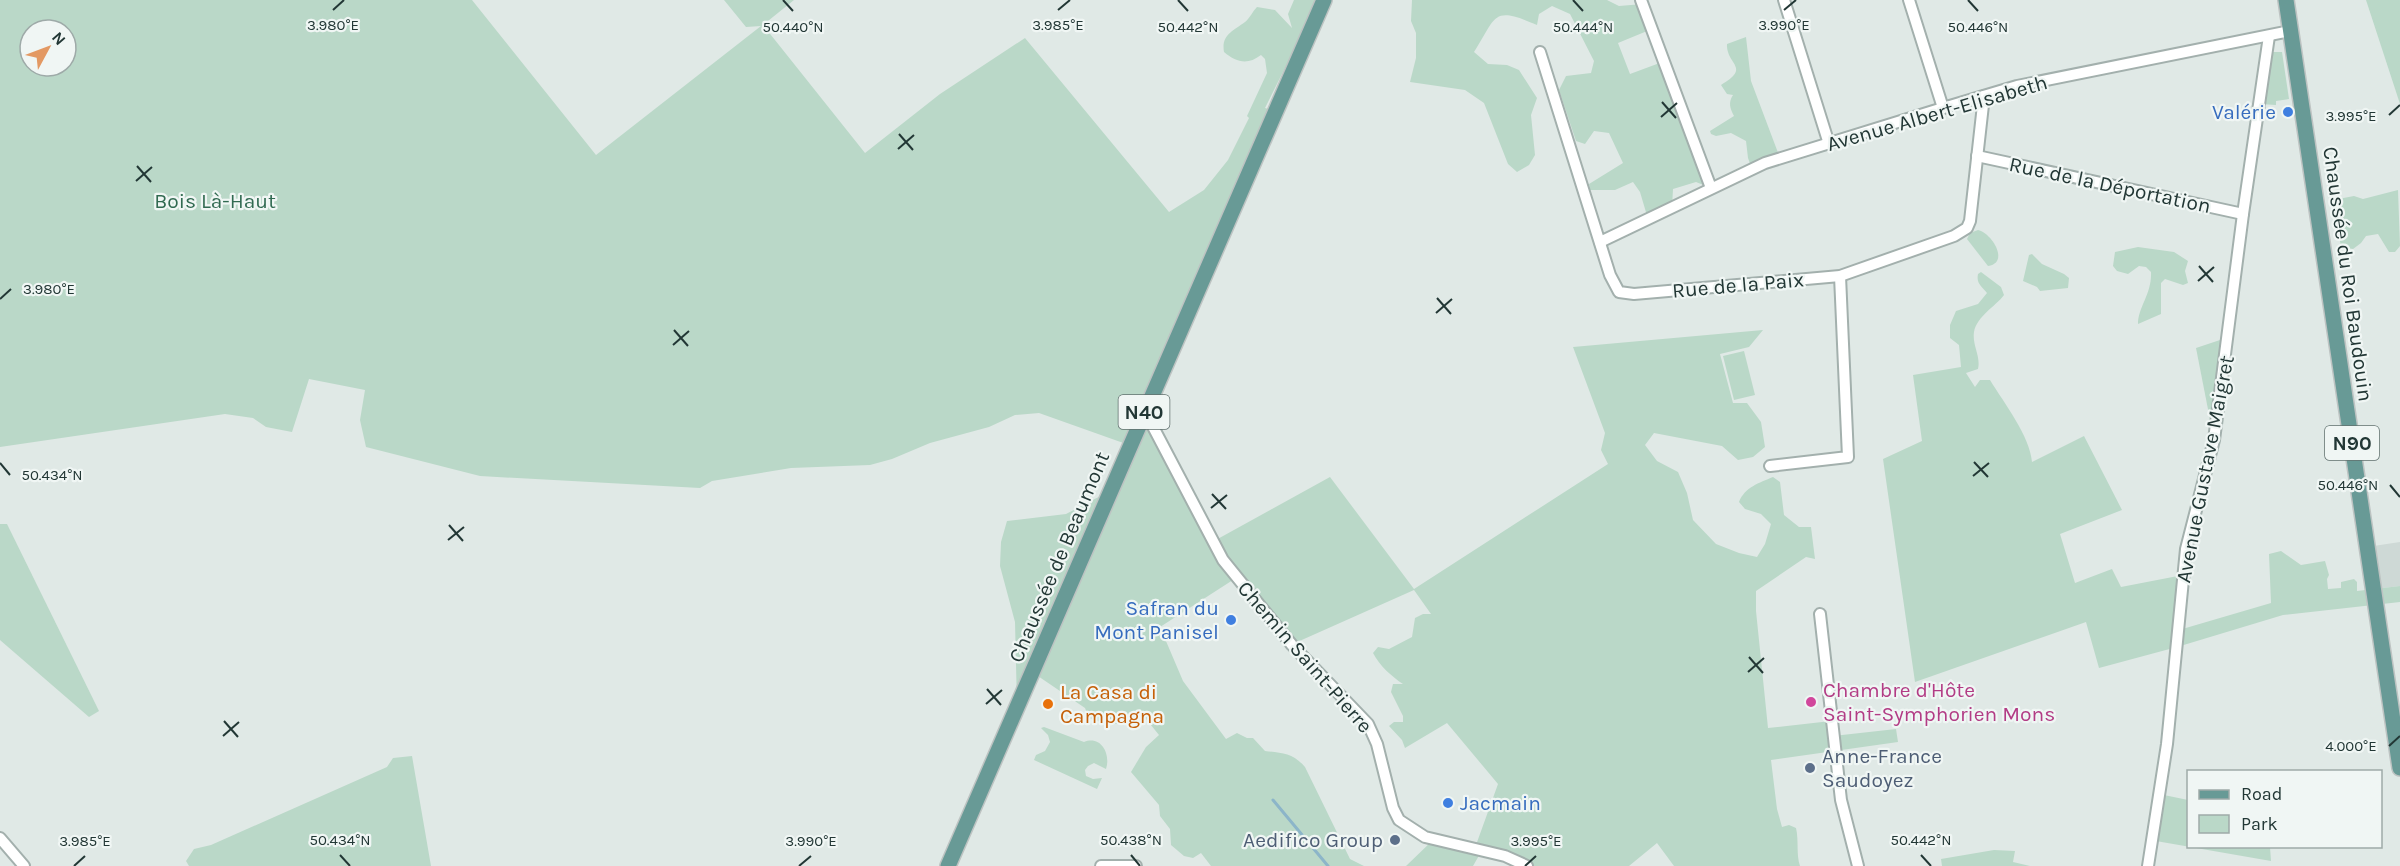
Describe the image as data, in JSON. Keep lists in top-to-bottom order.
{
  "streets": {
    "main road": [
      "Chaussée du Roi Baudouin",
      "N40",
      "N90",
      "Chaussée de Beaumont"
    ],
    "street": [
      "Avenue Albert-Elisabeth",
      "Rue de la Déportation",
      "Rue de la Paix",
      "Avenue Gustave Maigret",
      "Chemin Saint-Pierre"
    ]
  },
  "crossings": [
    ["Avenue Albert-Elisabeth", "Chaussée du Roi Baudouin"],
    ["Avenue Albert-Elisabeth", "Rue de la Paix"],
    ["Avenue Albert-Elisabeth", "Avenue Gustave Maigret"],
    ["Rue de la Déportation", "Rue de la Paix"],
    ["Rue de la Déportation", "Avenue Gustave Maigret"],
    ["Chaussée de Beaumont", "Chemin Saint-Pierre"]
  ],
  "parks": ["Bois Là-Haut"],
  "places": [
    "Valérie",
    "Safran du Mont Panisel",
    "Chambre d'Hôte Saint-Symphorien Mons",
    "La Casa di Campagna",
    "Anne-France Saudoyez",
    "Jacmain",
    "Aedifico Group"
  ],
  "legend": ["Road", "Park"],
  "north": "top right",
  "coordinates": [
    "3.980°E",
    "3.985°E",
    "3.990°E",
    "50.446°N",
    "50.440°N",
    "50.442°N",
    "50.444°N",
    "3.995°E",
    "50.434°N",
    "4.000°E",
    "50.438°N"
  ]
}
